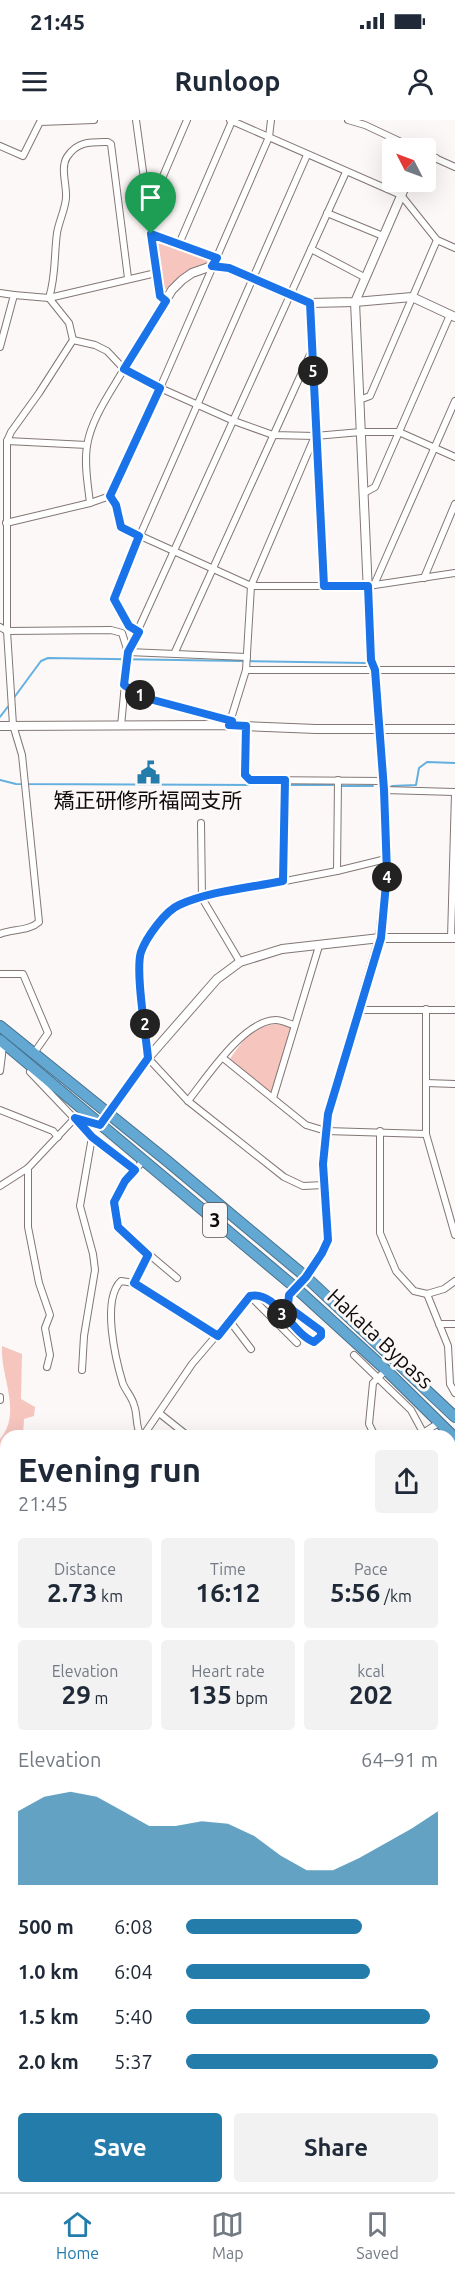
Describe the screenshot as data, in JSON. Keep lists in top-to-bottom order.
{
  "streets": {
    "highway": ["3", "Hakata Bypass"]
  },
  "places": {
    "public building": ["矯正研修所福岡支所"]
  },
  "north": "top left",
  "page": {
    "status": "21:45",
    "header": "Runloop",
    "pins": [
      "5",
      "1",
      "4",
      "2",
      "3"
    ],
    "heading": ["Evening run", "21:45"],
    "stats": [
      ["Distance", "2.73 km"],
      ["Time", "16:12"],
      ["Pace", "5:56 /km"],
      ["Elevation", "29 m"],
      ["Heart rate", "135 bpm"],
      ["kcal", "202"]
    ],
    "chart": ["Elevation", "64–91 m"],
    "list": [
      {
        "name": "500 m",
        "note": "6:08"
      },
      {
        "name": "1.0 km",
        "note": "6:04"
      },
      {
        "name": "1.5 km",
        "note": "5:40"
      },
      {
        "name": "2.0 km",
        "note": "5:37"
      }
    ],
    "buttons": ["Save", "Share"],
    "tabs": ["Home", "Map", "Saved"]
  }
}
